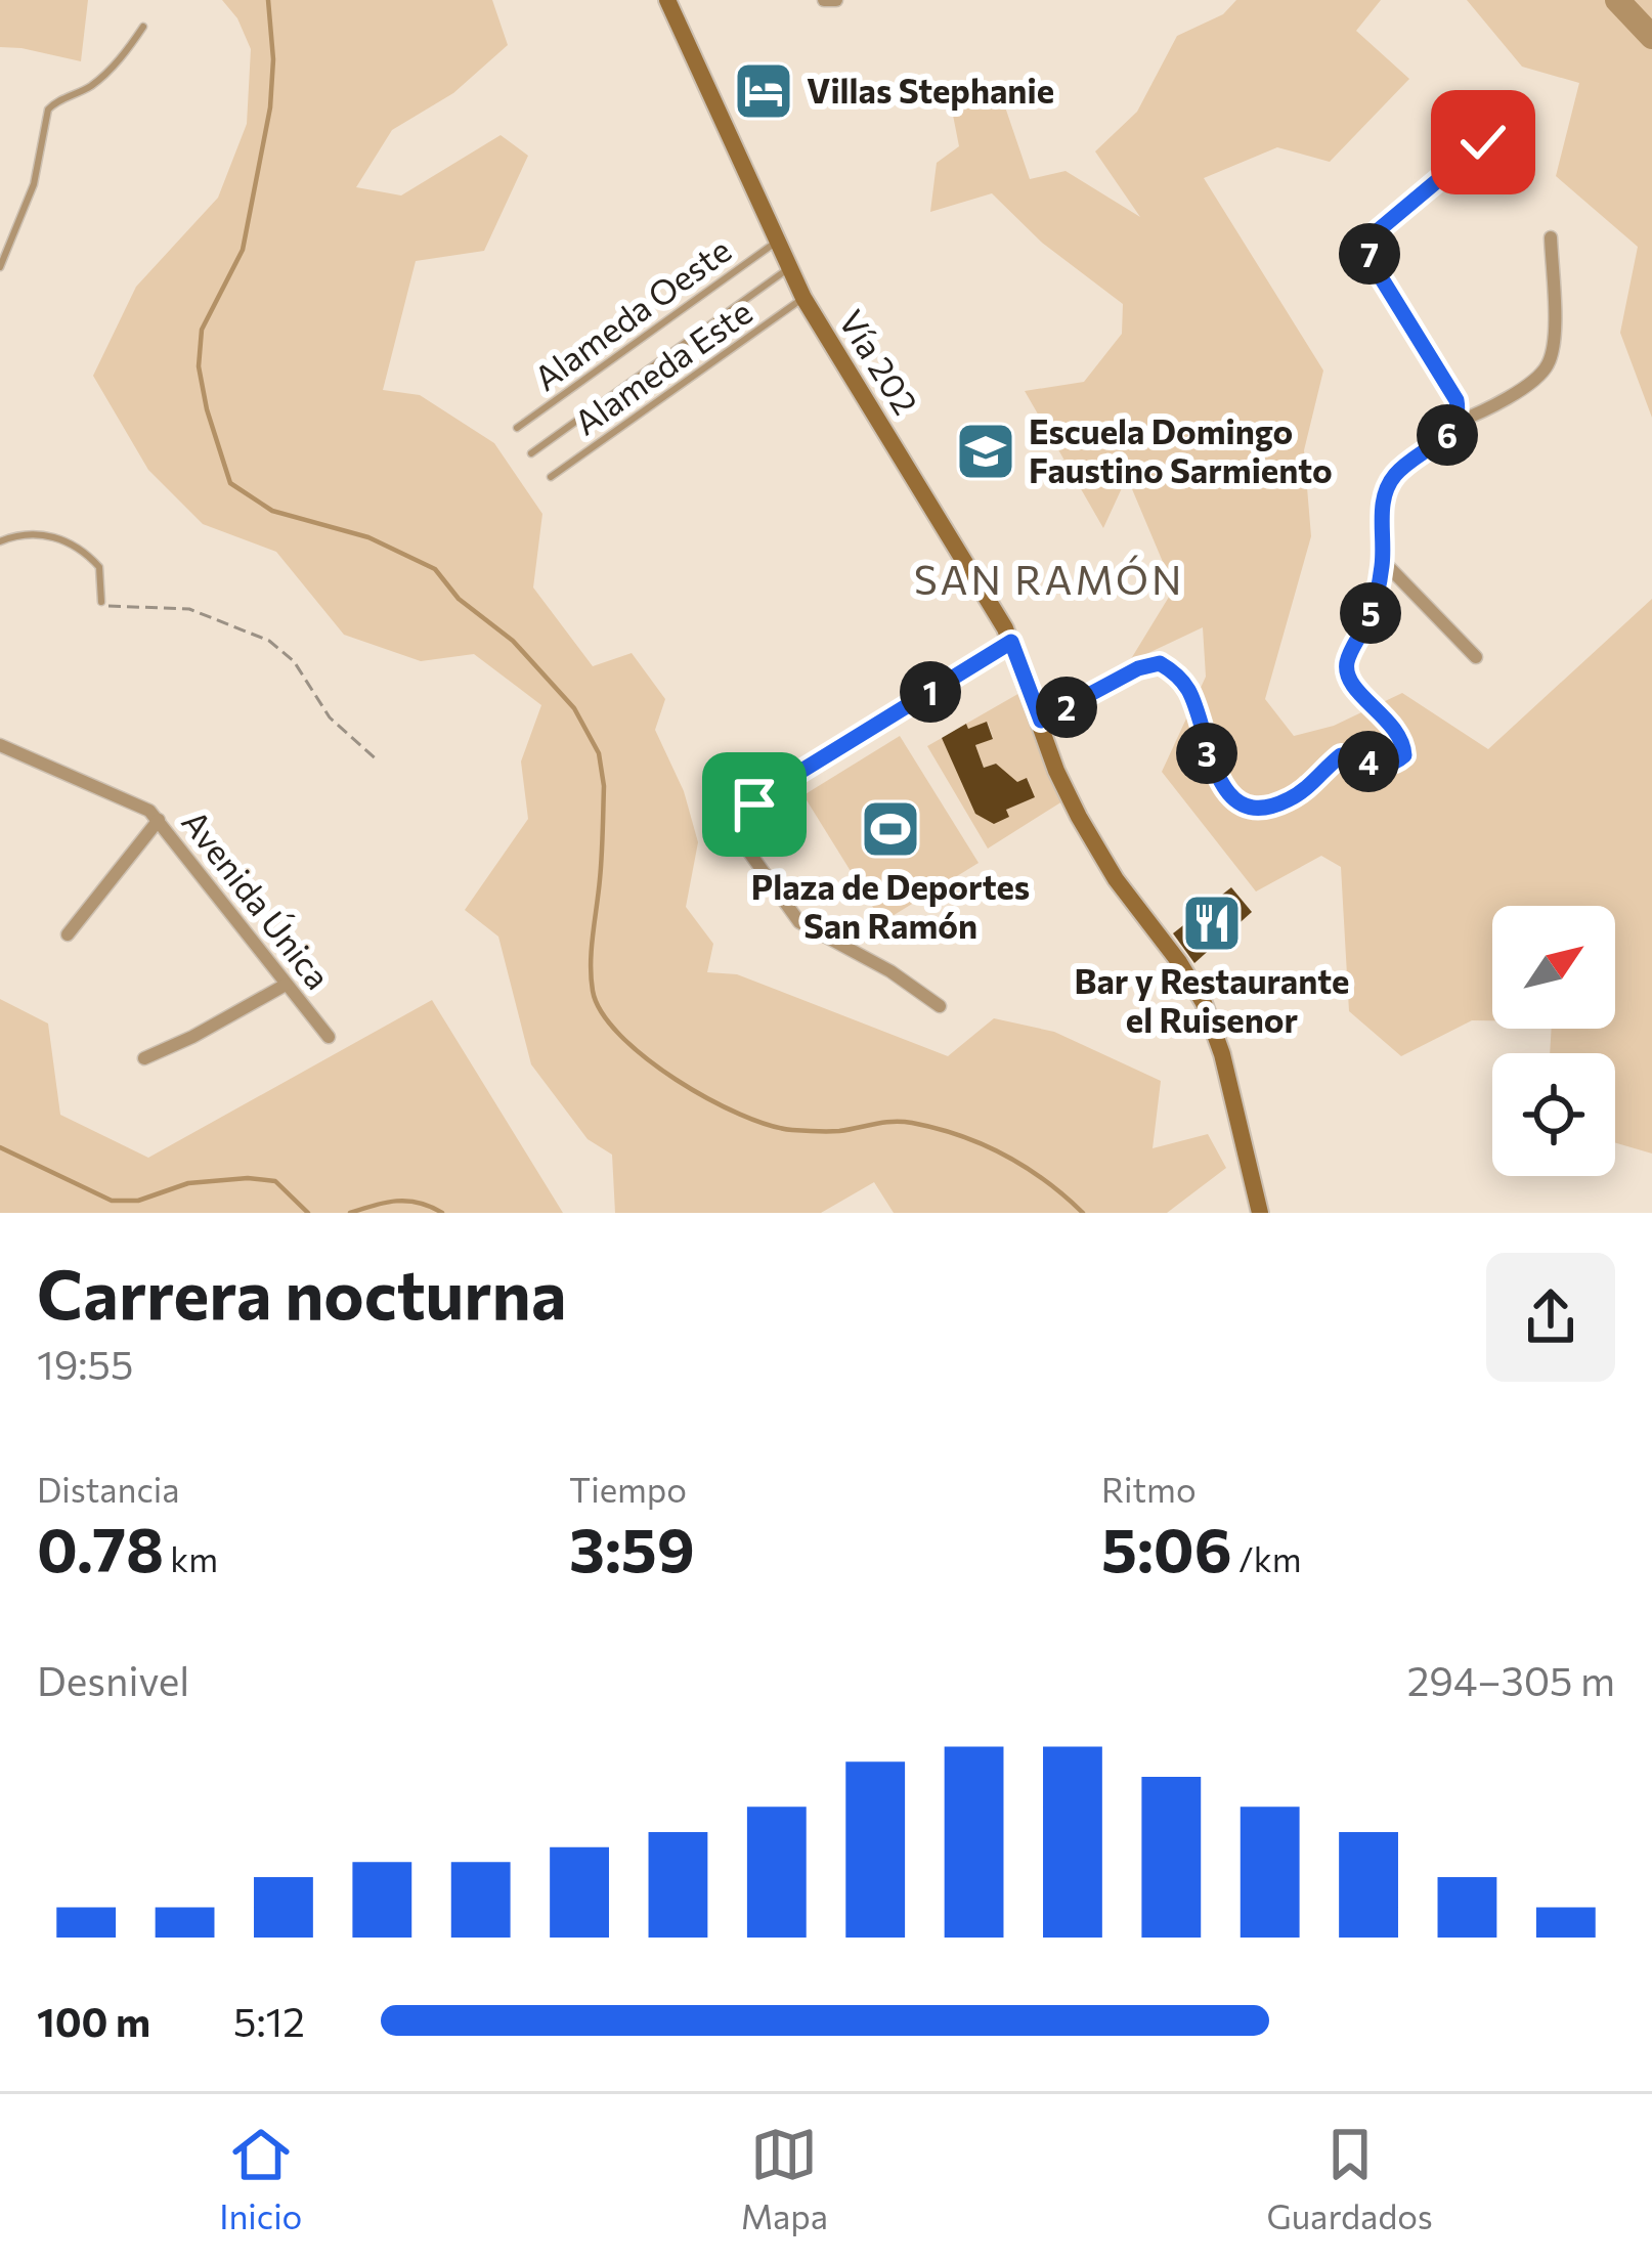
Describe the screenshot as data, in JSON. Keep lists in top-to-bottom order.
{
  "streets": {
    "main road": ["Vía 202"],
    "street": ["Avenida Única"],
    "lane": ["Alameda Oeste", "Alameda Este"]
  },
  "crossings": [
    ["Alameda Oeste", "Vía 202"],
    ["Vía 202", "Alameda Este"]
  ],
  "districts": ["SAN RAMÓN"],
  "places": {
    "hotel": ["Villas Stephanie"],
    "school or university": ["Escuela Domingo Faustino Sarmiento"],
    "sports": ["Plaza de Deportes San Ramón"],
    "restaurant": ["Bar y Restaurante el Ruisenor"]
  },
  "north": "top right",
  "page": {
    "pins": [
      "7",
      "6",
      "5",
      "1",
      "2",
      "3",
      "4"
    ],
    "heading": ["Carrera nocturna", "19:55"],
    "stats": [
      ["Distancia", "0.78 km"],
      ["Tiempo", "3:59"],
      ["Ritmo", "5:06 /km"]
    ],
    "chart": ["Desnivel", "294–305 m"],
    "list": [
      {
        "name": "100 m",
        "note": "5:12"
      }
    ],
    "tabs": ["Inicio", "Mapa", "Guardados"]
  }
}
